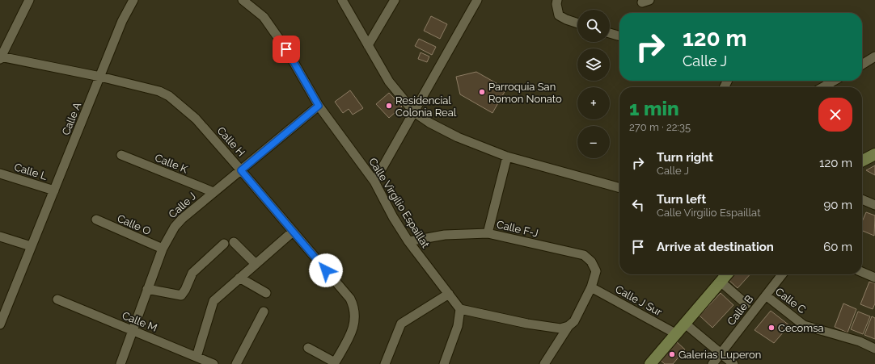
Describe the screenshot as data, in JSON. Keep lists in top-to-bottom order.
{
  "streets": {
    "street": [
      "Calle A",
      "Calle H",
      "Calle K",
      "Calle L",
      "Calle Virgilio Espaillat",
      "Calle J",
      "Calle O",
      "Calle F-J",
      "Calle J Sur",
      "Calle C",
      "Calle B",
      "Calle M"
    ]
  },
  "crossings": [
    ["Calle A", "Calle H"],
    ["Calle A", "Calle L"],
    ["Calle H", "Calle J"],
    ["Calle K", "Calle J"],
    ["Calle Virgilio Espaillat", "Calle J"],
    ["Calle Virgilio Espaillat", "Calle F-J"],
    ["Calle J", "Calle O"],
    ["Calle J", "Calle M"],
    ["Calle F-J", "Calle J Sur"],
    ["Calle C", "Calle B"]
  ],
  "places": [
    "Parroquia San Romon Nonato",
    "Residencial Colonia Real",
    "Cecomsa",
    "Galerias Luperon"
  ],
  "page": {
    "map_buttons": ["+", "−"],
    "turn": ["120 m", "Calle J"],
    "heading": ["1 min", "270 m · 22:35"],
    "list": [
      {
        "name": "Turn right",
        "note": "Calle J",
        "value": "120 m"
      },
      {
        "name": "Turn left",
        "note": "Calle Virgilio Espaillat",
        "value": "90 m"
      },
      {
        "name": "Arrive at destination",
        "value": "60 m"
      }
    ]
  }
}
